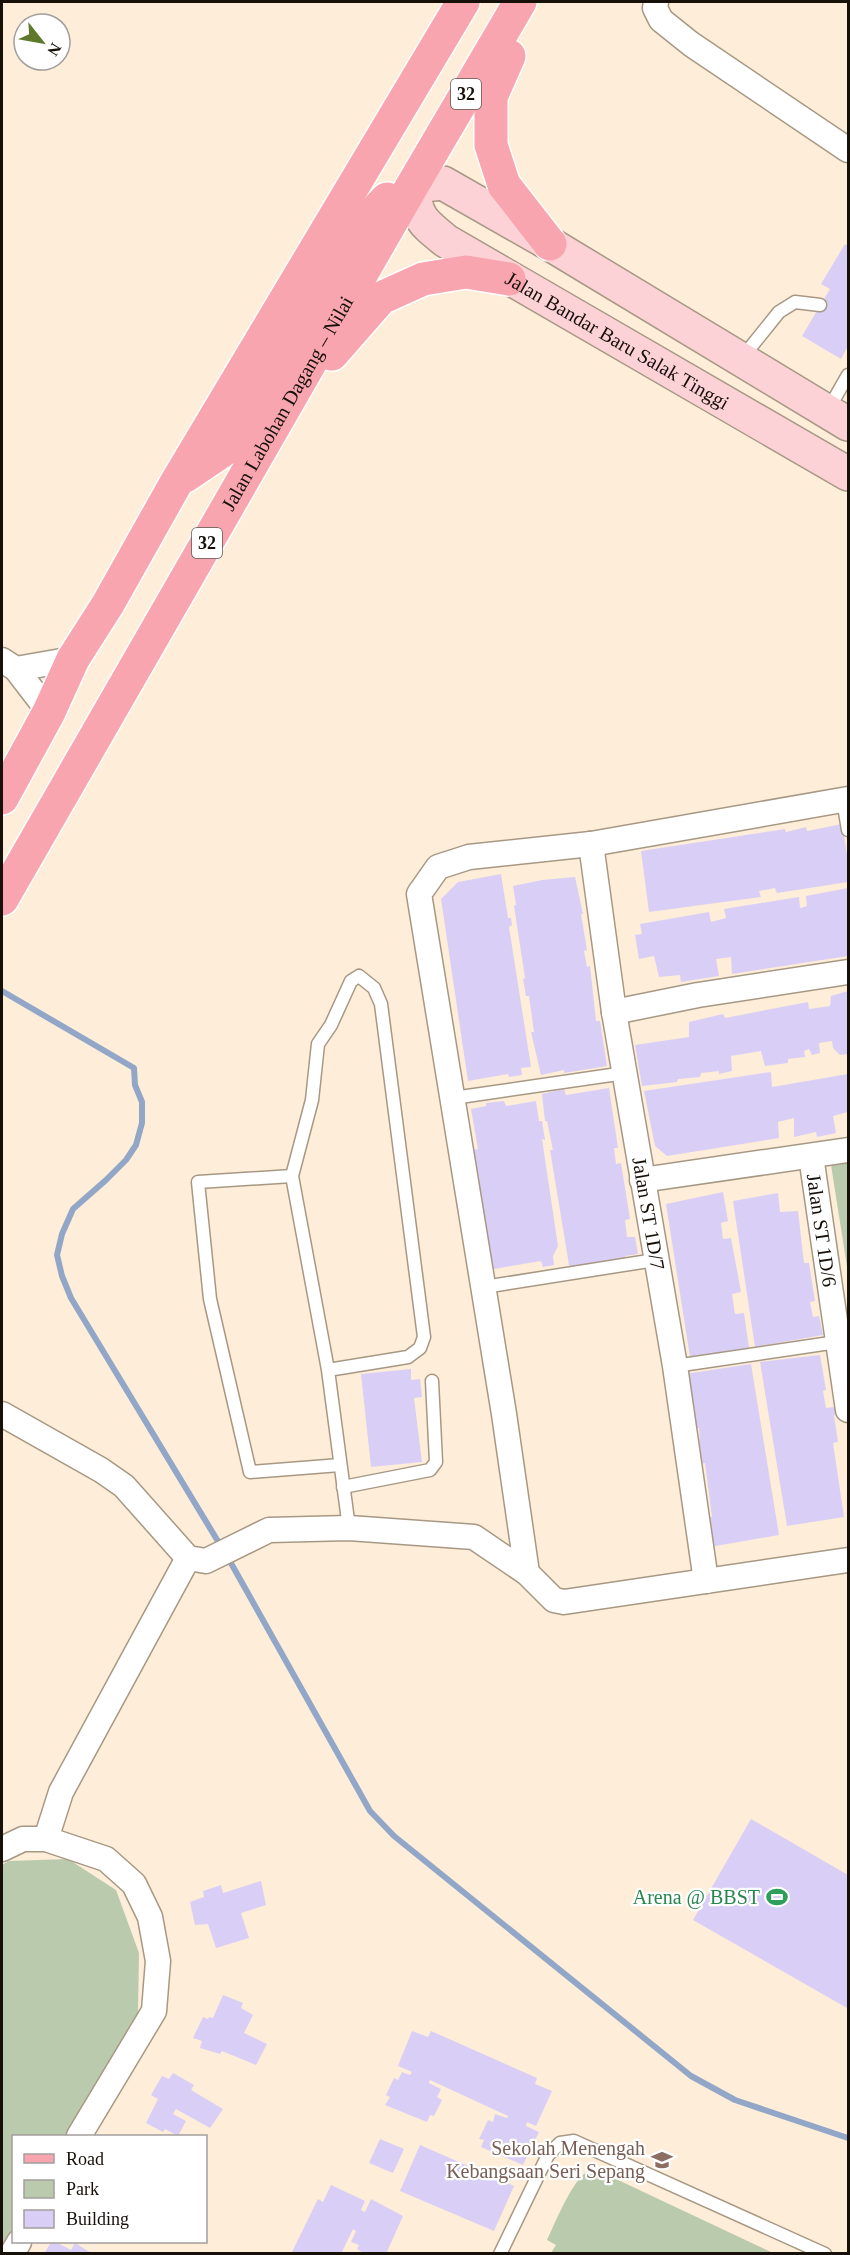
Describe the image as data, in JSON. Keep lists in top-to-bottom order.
{
  "streets": {
    "main road": ["32", "Jalan Bandar Baru Salak Tinggi", "Jalan Labohan Dagang ‒ Nilai"],
    "street": ["Jalan ST 1D/7", "Jalan ST 1D/6"]
  },
  "crossings": [
    ["Jalan Bandar Baru Salak Tinggi", "Jalan Labohan Dagang ‒ Nilai"]
  ],
  "places": {
    "sports": ["Arena @ BBST"],
    "school or university": ["Sekolah Menengah Kebangsaan Seri Sepang"]
  },
  "legend": ["Road", "Park", "Building"],
  "north": "bottom right"
}
